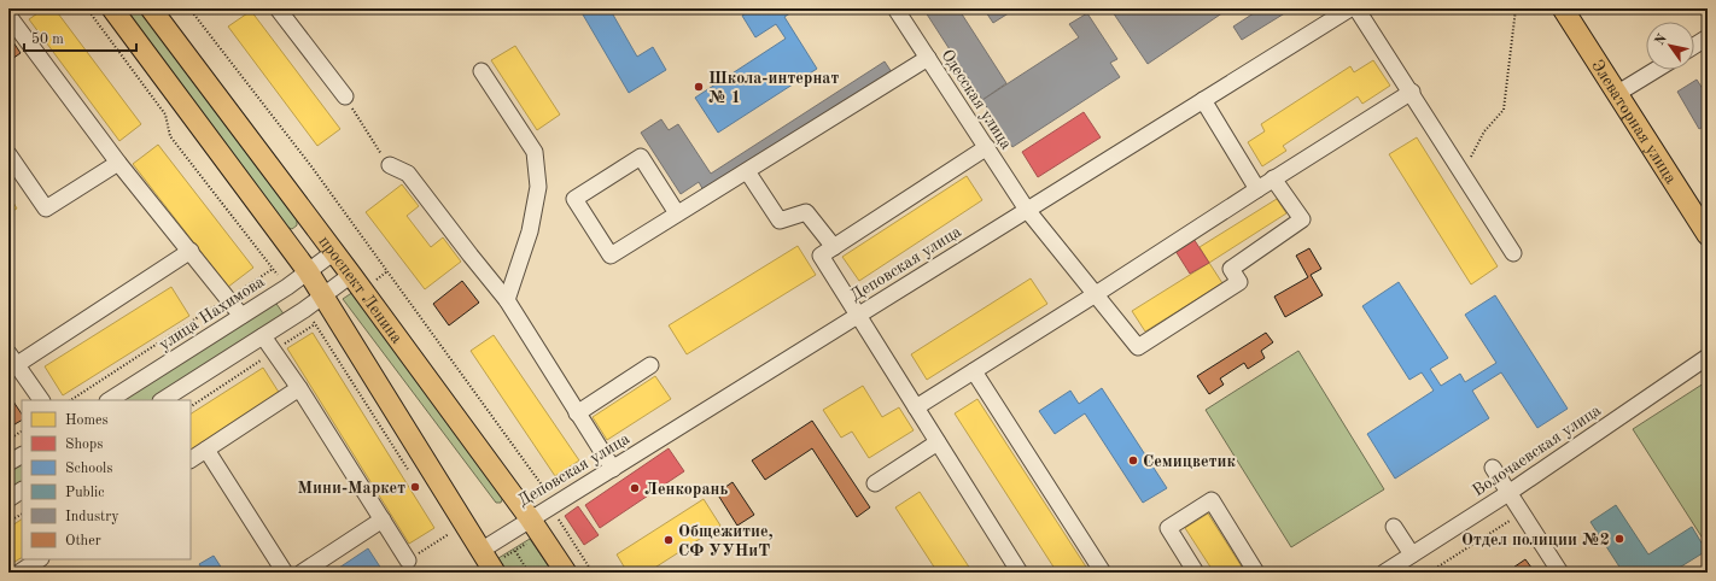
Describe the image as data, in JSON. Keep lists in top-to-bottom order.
{
  "streets": {
    "main road": ["Элеваторная улица", "проспект Ленина"],
    "street": [
      "Одесская улица",
      "Деповская улица",
      "улица Нахимова",
      "Волочаевская улица"
    ]
  },
  "crossings": [
    ["Одесская улица", "Деповская улица"],
    ["Деповская улица", "проспект Ленина"],
    ["проспект Ленина", "улица Нахимова"]
  ],
  "places": [
    "Школа-интернат № 1",
    "Семицветик",
    "Мини-Маркет",
    "Ленкорань",
    "Отдел полиции №2",
    "Общежитие, СФ УУНиТ"
  ],
  "legend": [
    "Homes",
    "Shops",
    "Schools",
    "Public",
    "Industry",
    "Other"
  ],
  "scale_bar": "50 m",
  "north": "top left"
}
